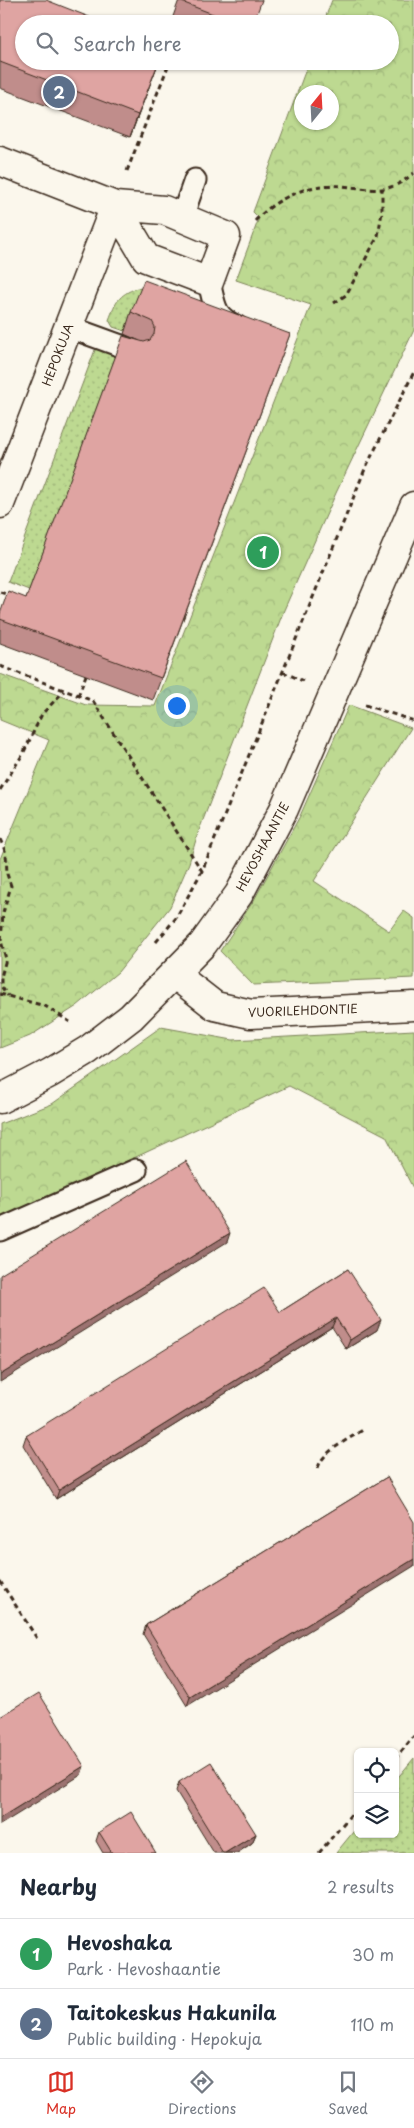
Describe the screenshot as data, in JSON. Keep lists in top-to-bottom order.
{
  "streets": {
    "street": ["HEPOKUJA", "HEVOSHAANTIE", "VUORILEHDONTIE"]
  },
  "crossings": [
    ["HEVOSHAANTIE", "VUORILEHDONTIE"]
  ],
  "north": "top",
  "page": {
    "search": "Search here",
    "pins": ["2", "1"],
    "heading": ["Nearby", "2 results"],
    "list": [
      {
        "mark": "1",
        "name": "Hevoshaka",
        "note": "Park · Hevoshaantie",
        "value": "30 m"
      },
      {
        "mark": "2",
        "name": "Taitokeskus Hakunila",
        "note": "Public building · Hepokuja",
        "value": "110 m"
      }
    ],
    "nav": ["Map", "Directions", "Saved"]
  }
}
